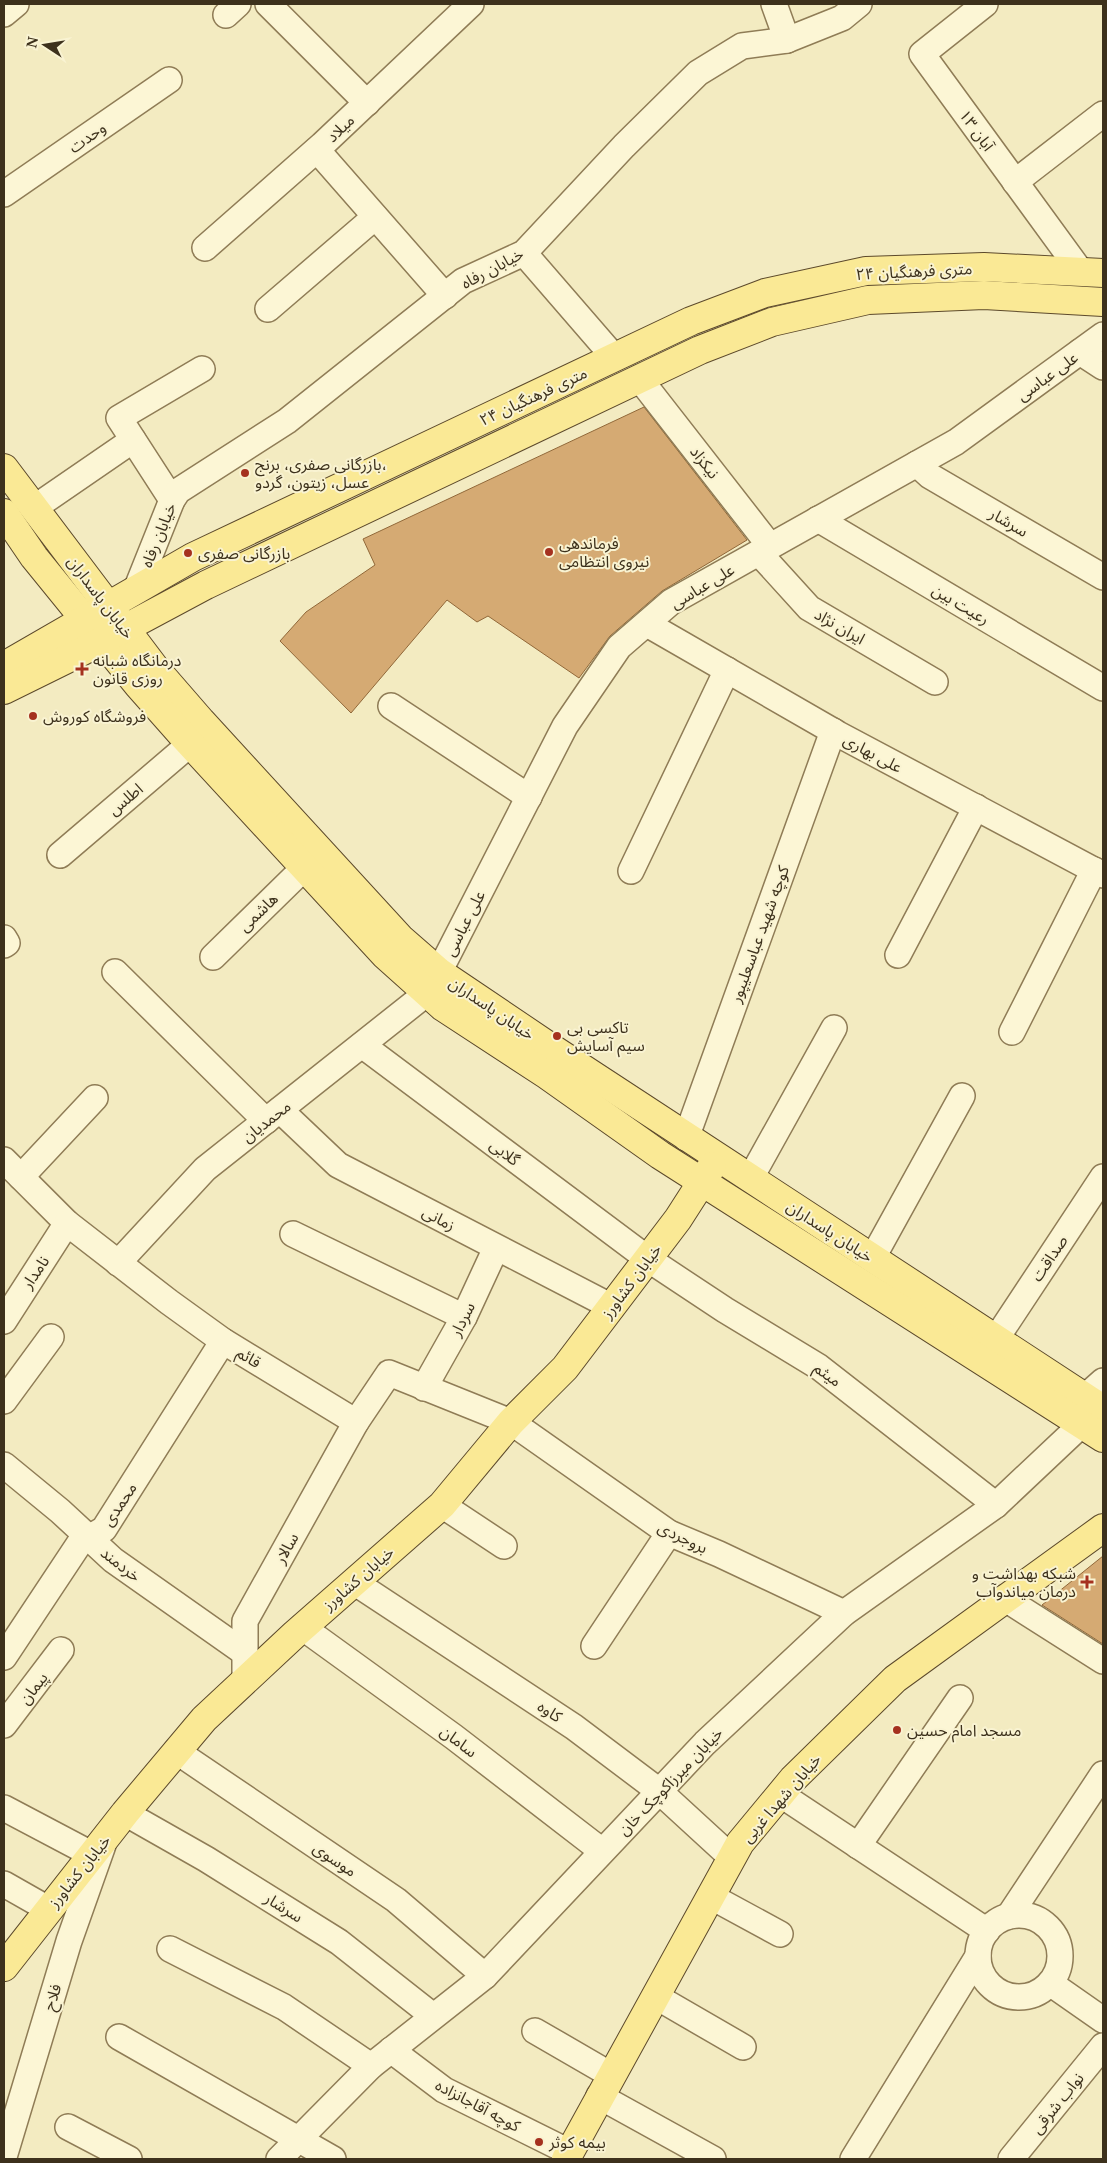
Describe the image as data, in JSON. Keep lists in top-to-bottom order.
{
  "streets": {
    "main road": [
      "۲۴ متری فرهنگیان",
      "خیابان پاسداران",
      "خیابان کشاورز",
      "خیابان شهدا غربی"
    ],
    "street": [
      "میلاد",
      "۱۳ آبان",
      "وحدت",
      "خیابان رفاه",
      "علی عباسی",
      "نیکزاد",
      "سرشار",
      "رعیت بین",
      "ایران نژاد",
      "علی بهاری",
      "اطلس",
      "هاشمی",
      "کوچه شهید عباسعلیپور",
      "محمدیان",
      "گلابی",
      "زمانی",
      "صداقت",
      "نامدار",
      "سردار",
      "قائم",
      "میثم",
      "محمدی",
      "بروجردی",
      "سالار",
      "خردمند",
      "پیمان",
      "کاوه",
      "سامان",
      "خیابان میرزاکوچک خان",
      "موسوی",
      "فلاح",
      "نواب شرقی",
      "کوچه آقاجانزاده"
    ]
  },
  "crossings": [
    ["۱۳ آبان", "۲۴ متری فرهنگیان"],
    ["خیابان رفاه", "۲۴ متری فرهنگیان"],
    ["۲۴ متری فرهنگیان", "نیکزاد"],
    ["۲۴ متری فرهنگیان", "خیابان پاسداران"],
    ["علی عباسی", "نیکزاد"],
    ["علی عباسی", "سرشار"],
    ["علی عباسی", "خیابان پاسداران"],
    ["علی عباسی", "رعیت بین"],
    ["علی عباسی", "ایران نژاد"],
    ["علی عباسی", "علی بهاری"],
    ["علی عباسی", "محمدیان"],
    ["نیکزاد", "ایران نژاد"],
    ["سرشار", "خیابان کشاورز"],
    ["سرشار", "خیابان میرزاکوچک خان"],
    ["خیابان پاسداران", "اطلس"],
    ["خیابان پاسداران", "هاشمی"],
    ["خیابان پاسداران", "کوچه شهید عباسعلیپور"],
    ["خیابان پاسداران", "محمدیان"],
    ["خیابان پاسداران", "صداقت"],
    ["خیابان پاسداران", "خیابان کشاورز"],
    ["خیابان پاسداران", "خیابان میرزاکوچک خان"],
    ["علی بهاری", "کوچه شهید عباسعلیپور"],
    ["محمدیان", "گلابی"],
    ["محمدیان", "زمانی"],
    ["محمدیان", "قائم"],
    ["گلابی", "خیابان کشاورز"],
    ["گلابی", "میثم"],
    ["زمانی", "خیابان کشاورز"],
    ["زمانی", "سردار"],
    ["نامدار", "قائم"],
    ["خیابان کشاورز", "میثم"],
    ["خیابان کشاورز", "بروجردی"],
    ["خیابان کشاورز", "سالار"],
    ["خیابان کشاورز", "کاوه"],
    ["خیابان کشاورز", "سامان"],
    ["خیابان کشاورز", "موسوی"],
    ["خیابان کشاورز", "فلاح"],
    ["قائم", "محمدی"],
    ["قائم", "سالار"],
    ["میثم", "خیابان میرزاکوچک خان"],
    ["محمدی", "خردمند"],
    ["بروجردی", "خیابان میرزاکوچک خان"],
    ["سالار", "خردمند"],
    ["کاوه", "خیابان میرزاکوچک خان"],
    ["کاوه", "خیابان شهدا غربی"],
    ["سامان", "خیابان میرزاکوچک خان"],
    ["خیابان میرزاکوچک خان", "موسوی"],
    ["خیابان میرزاکوچک خان", "کوچه آقاجانزاده"],
    ["خیابان شهدا غربی", "کوچه آقاجانزاده"]
  ],
  "places": {
    "other": [
      "بازرگانی صفری، برنج، عسل، زیتون، گردو",
      "فرماندهی نیروی انتظامی",
      "بازرگانی صفری",
      "فروشگاه کوروش",
      "تاکسی بی سیم آسایش",
      "مسجد امام حسین",
      "بیمه کوثر"
    ],
    "health": ["درمانگاه شبانه روزی قانون", "شبکه بهداشت و درمان میاندوآب"]
  },
  "north": "left"
}
